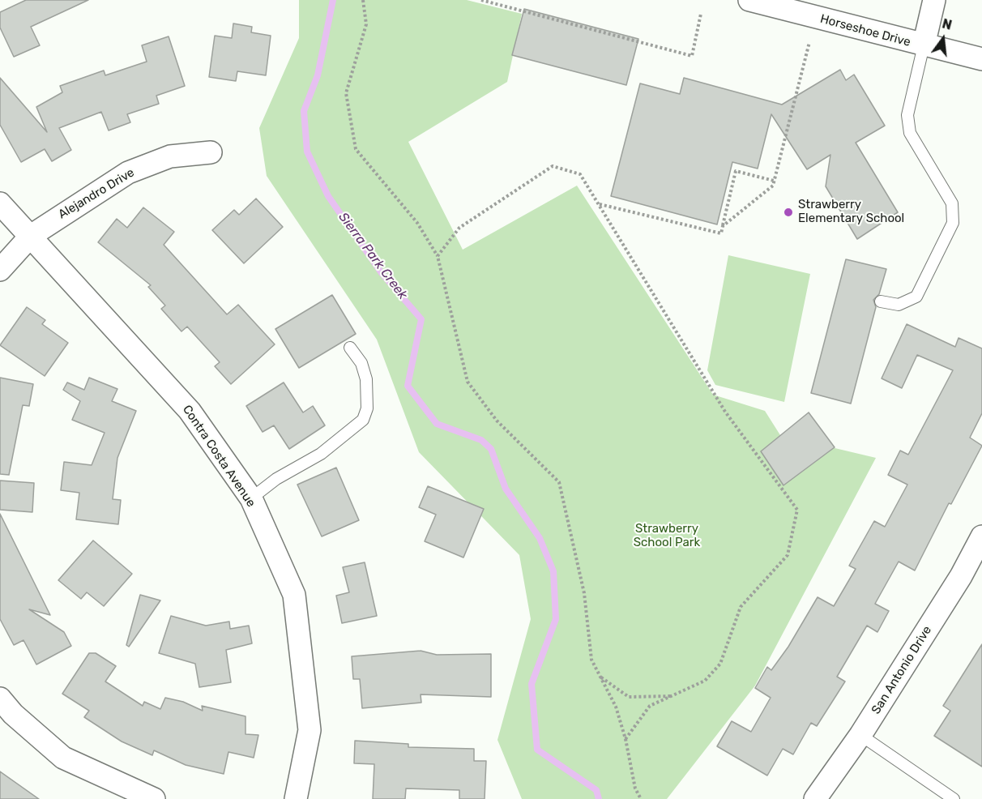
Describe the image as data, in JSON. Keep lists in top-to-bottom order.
{
  "streets": {
    "street": [
      "Horseshoe Drive",
      "Alejandro Drive",
      "Contra Costa Avenue",
      "San Antonio Drive"
    ]
  },
  "crossings": [
    ["Alejandro Drive", "Contra Costa Avenue"]
  ],
  "water": ["Sierra Park Creek"],
  "parks": ["Strawberry School Park"],
  "places": ["Strawberry Elementary School"],
  "north": "top"
}
